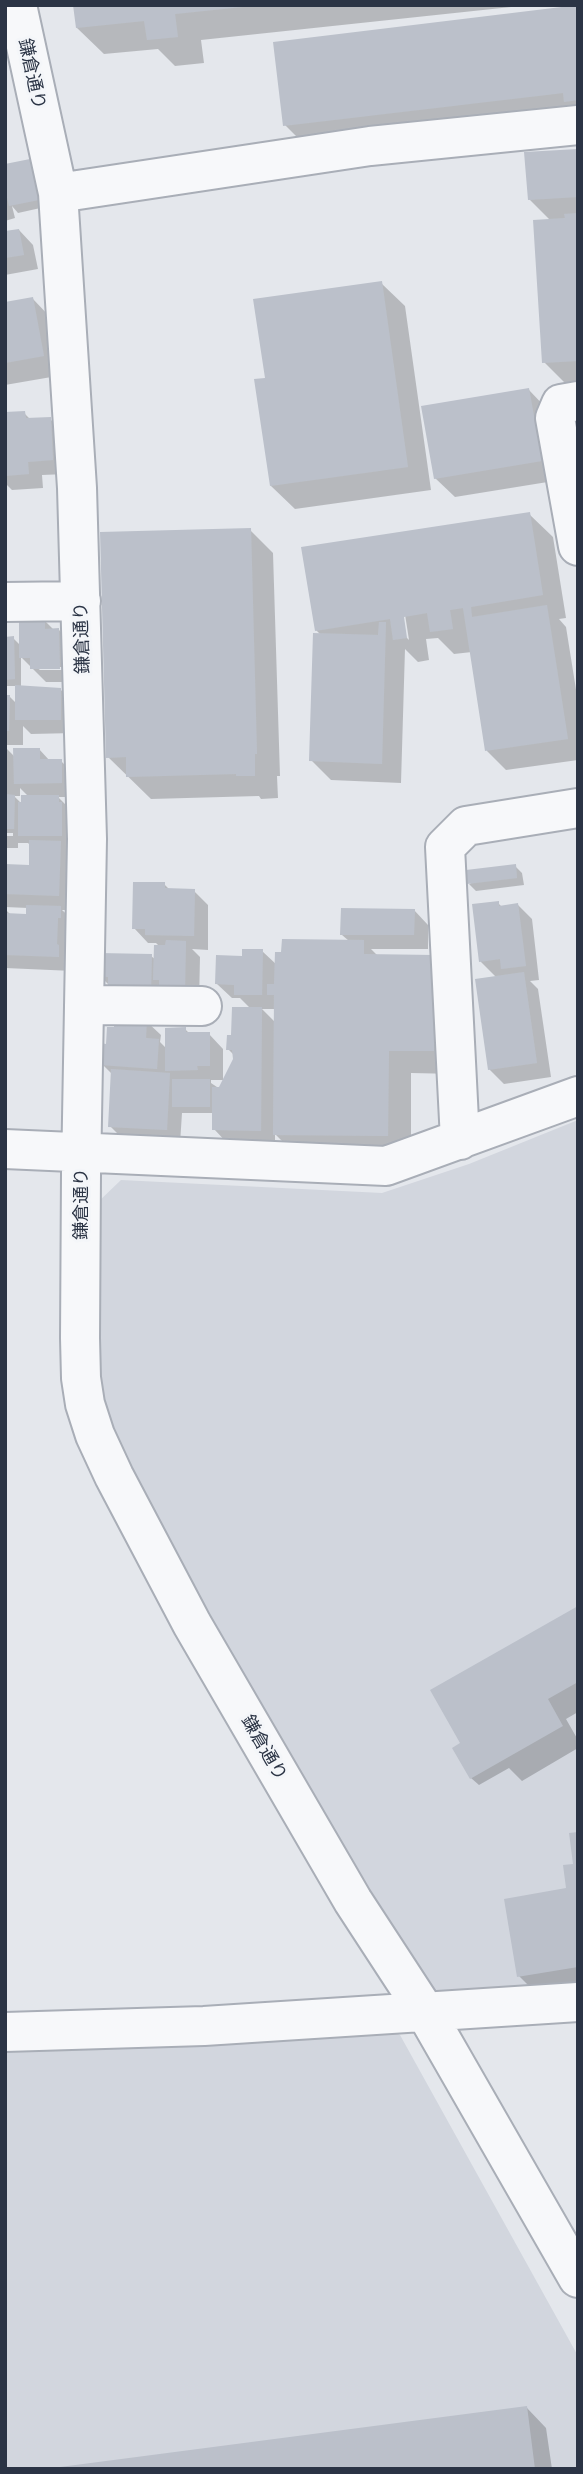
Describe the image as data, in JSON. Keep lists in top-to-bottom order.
{
  "streets": {
    "street": ["鎌倉通り"]
  }
}
